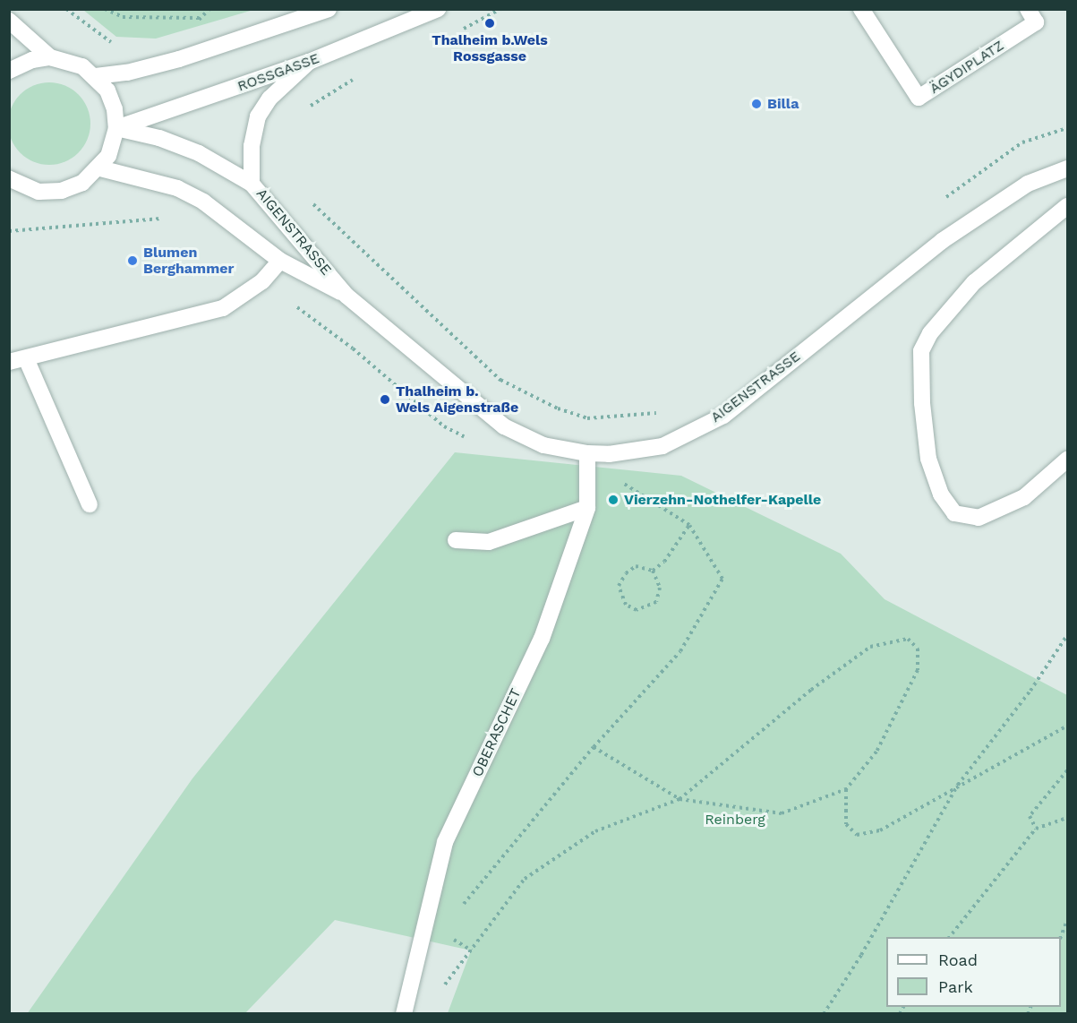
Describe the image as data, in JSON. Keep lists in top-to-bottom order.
{
  "streets": {
    "street": [
      "ÄGYDIPLATZ",
      "ROSSGASSE",
      "AIGENSTRASSE",
      "OBERASCHET"
    ]
  },
  "crossings": [
    ["ROSSGASSE", "AIGENSTRASSE"],
    ["AIGENSTRASSE", "OBERASCHET"]
  ],
  "parks": ["Reinberg"],
  "places": [
    "Thalheim b.Wels Rossgasse",
    "Billa",
    "Blumen Berghammer",
    "Thalheim b. Wels Aigenstraße",
    "Vierzehn-Nothelfer-Kapelle"
  ],
  "legend": ["Road", "Park"]
}
